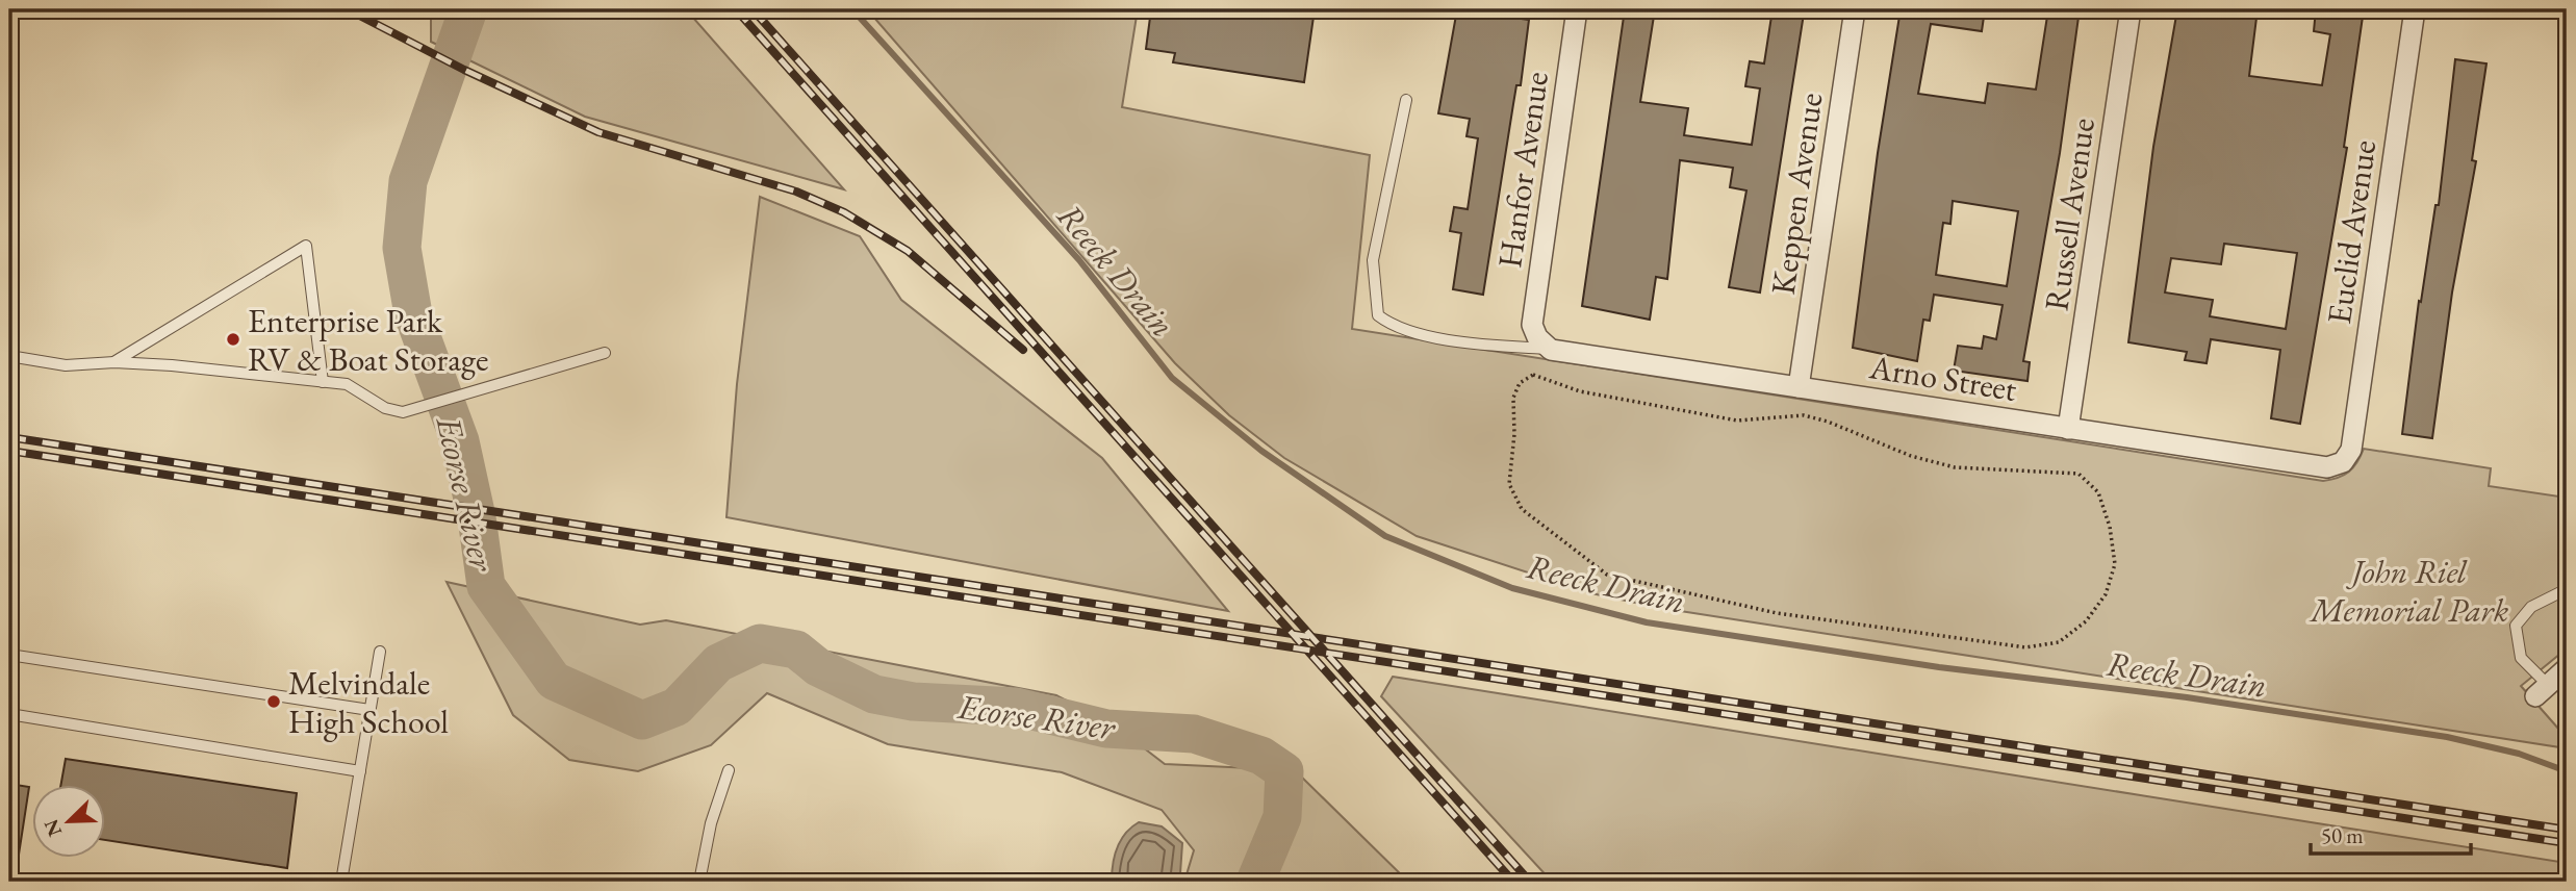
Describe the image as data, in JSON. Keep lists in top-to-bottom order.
{
  "streets": {
    "street": [
      "Hanfor Avenue",
      "Keppen Avenue",
      "Russell Avenue",
      "Euclid Avenue",
      "Arno Street"
    ]
  },
  "crossings": [
    ["Hanfor Avenue", "Arno Street"],
    ["Keppen Avenue", "Arno Street"],
    ["Russell Avenue", "Arno Street"],
    ["Euclid Avenue", "Arno Street"]
  ],
  "water": ["Reeck Drain", "Ecorse River"],
  "parks": ["John Riel Memorial Park"],
  "places": ["Enterprise Park RV & Boat Storage", "Melvindale High School"],
  "scale_bar": "50 m",
  "north": "bottom left"
}
